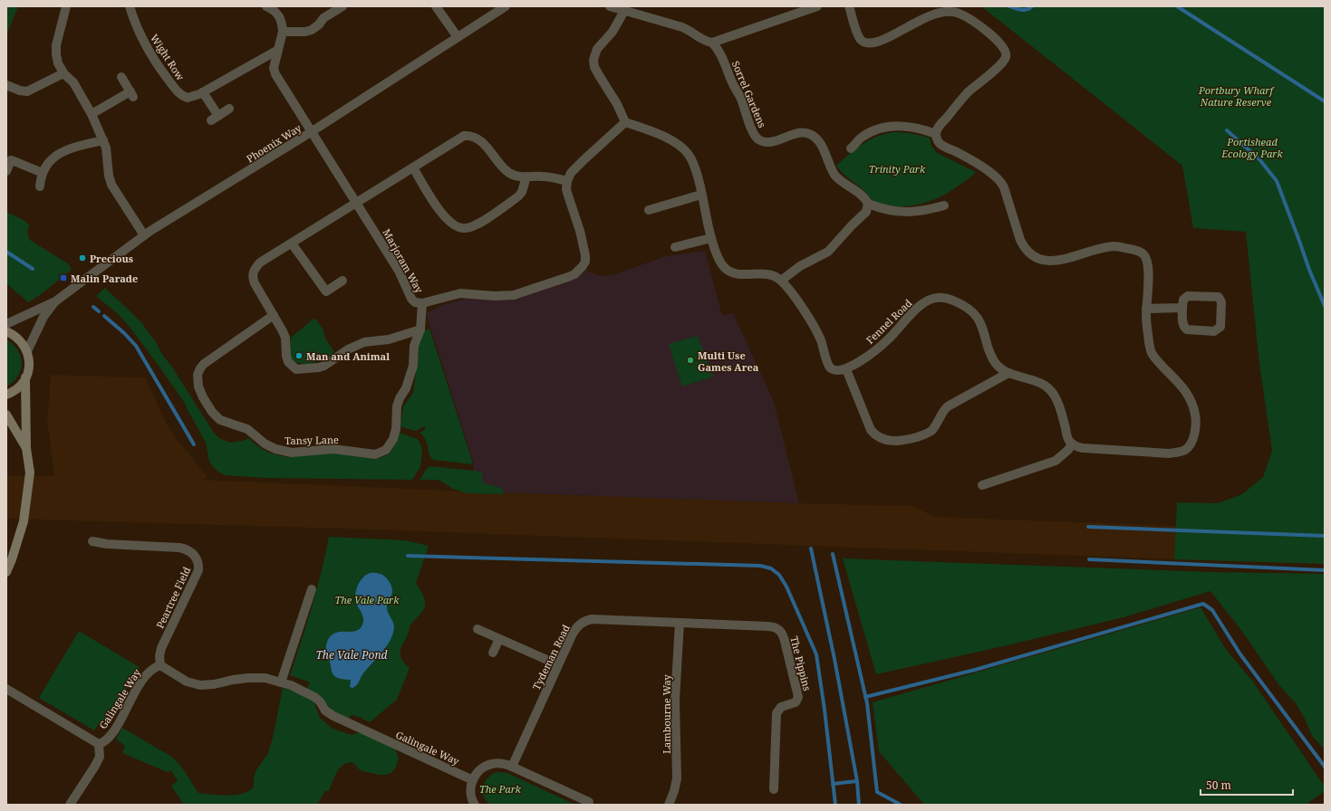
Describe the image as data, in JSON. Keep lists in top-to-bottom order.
{
  "streets": {
    "street": [
      "Wight Row",
      "Sorrel Gardens",
      "Phoenix Way",
      "Marjoram Way",
      "Fennel Road",
      "Tansy Lane",
      "Peartree Field",
      "Tydeman Road",
      "The Pippins",
      "Galingale Way",
      "Lambourne Way"
    ]
  },
  "crossings": [
    ["Wight Row", "Marjoram Way"],
    ["Phoenix Way", "Marjoram Way"],
    ["Marjoram Way", "Tansy Lane"],
    ["Peartree Field", "Galingale Way"],
    ["Tydeman Road", "The Pippins"],
    ["Tydeman Road", "Lambourne Way"]
  ],
  "water": ["The Vale Pond"],
  "parks": [
    "Portbury Wharf Nature Reserve",
    "Portishead Ecology Park",
    "Trinity Park",
    "The Vale Park",
    "The Park"
  ],
  "places": {
    "other": ["Precious", "Man and Animal", "Multi Use Games Area"],
    "transit": ["Malin Parade"]
  },
  "scale_bar": "50 m"
}
